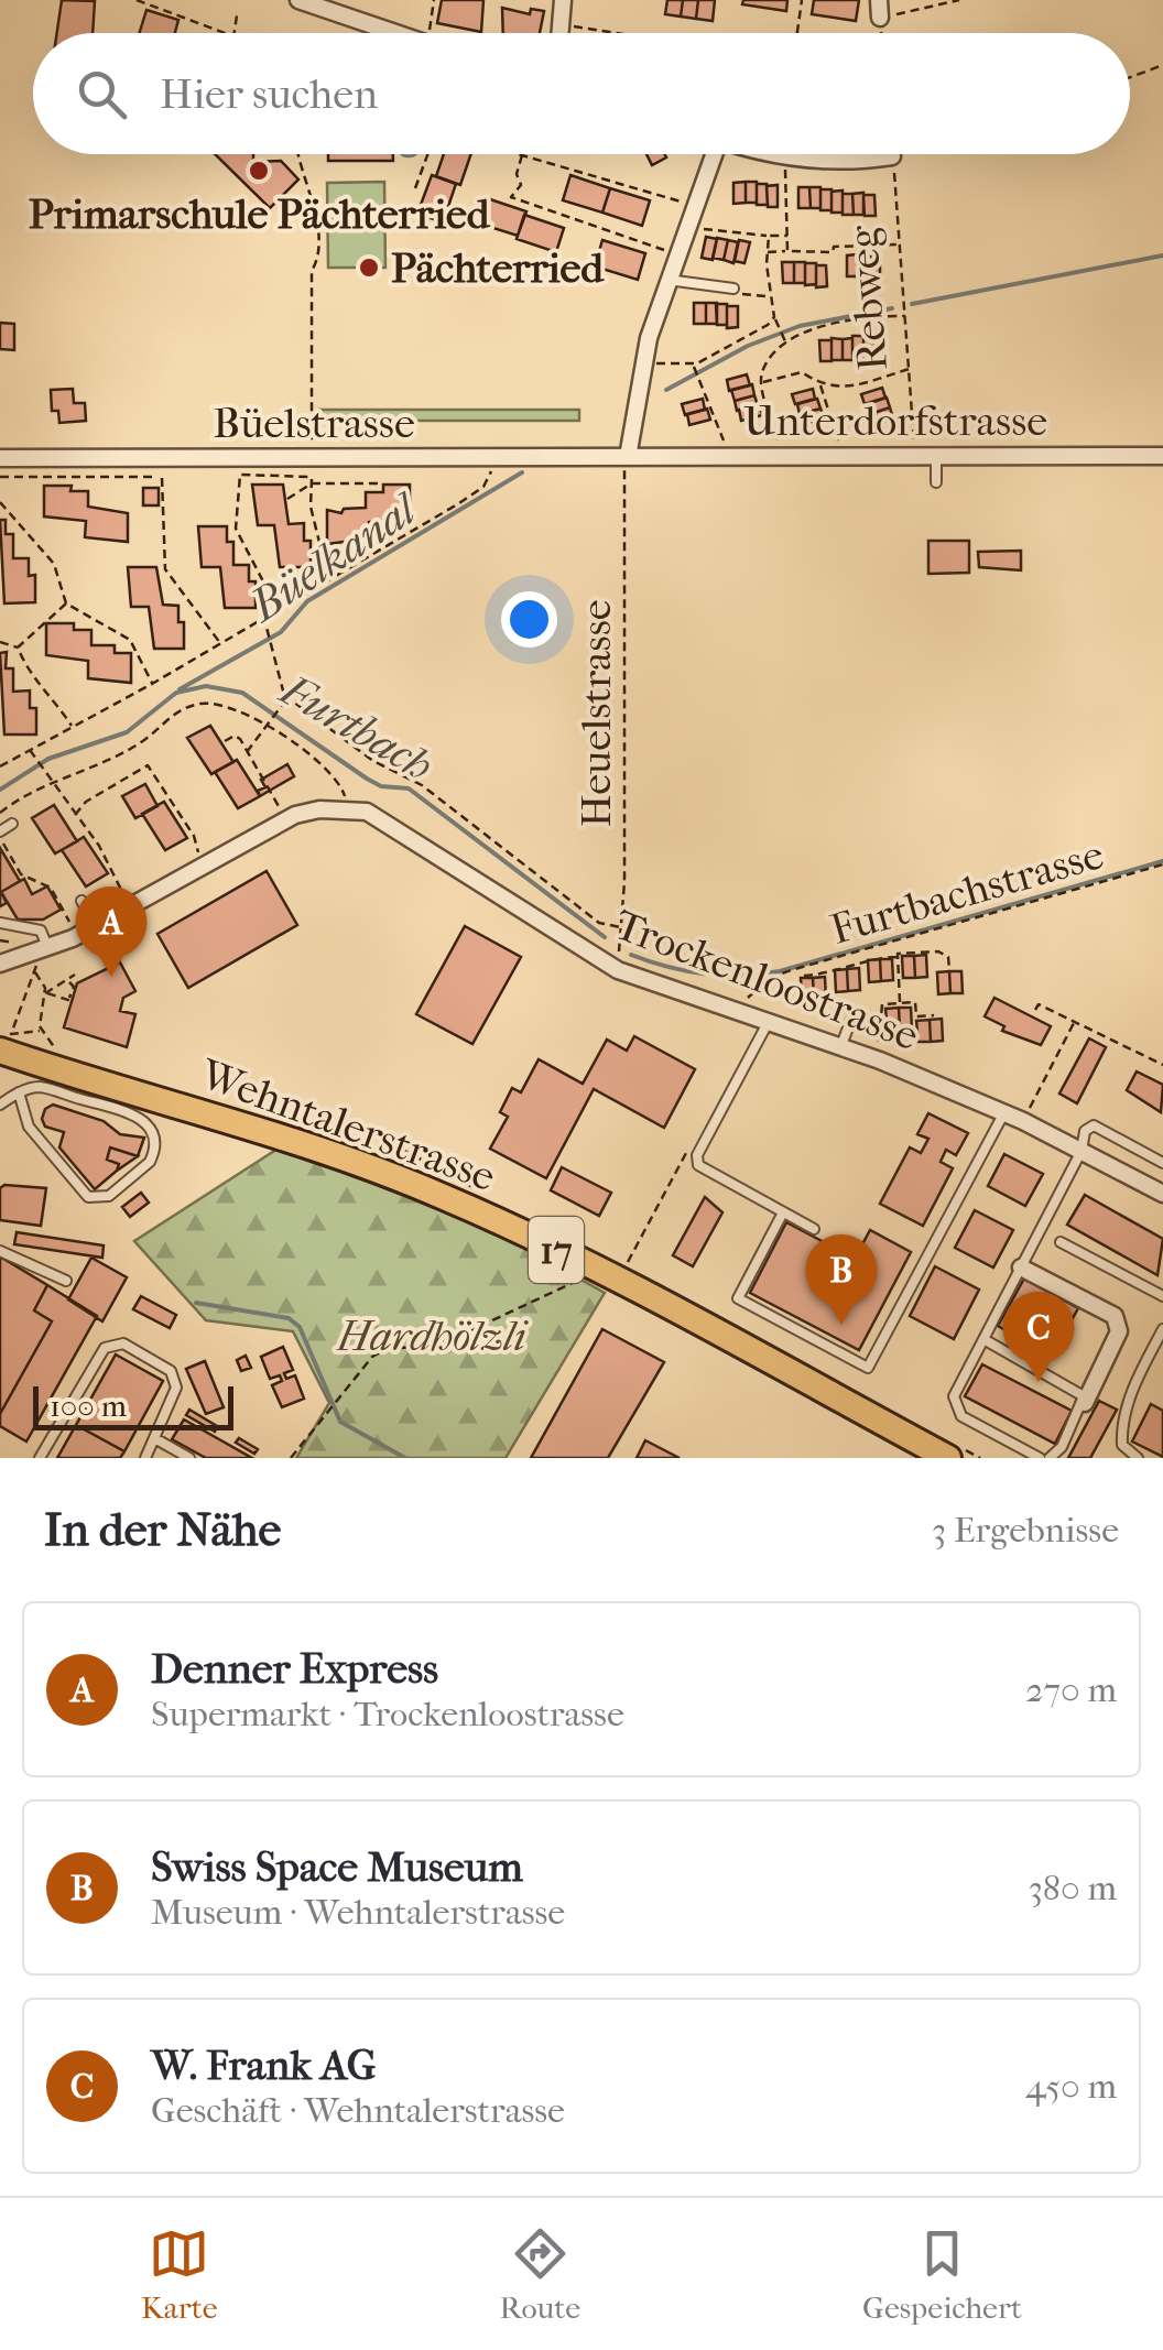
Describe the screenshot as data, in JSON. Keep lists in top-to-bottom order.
{
  "streets": {
    "main road": ["Wehntalerstrasse", "17"],
    "street": ["Unterdorfstrasse", "Büelstrasse", "Trockenloostrasse"],
    "path": ["Rebweg", "Heuelstrasse", "Furtbachstrasse"]
  },
  "crossings": [
    ["Rebweg", "Unterdorfstrasse"],
    ["Unterdorfstrasse", "Büelstrasse"],
    ["Unterdorfstrasse", "Heuelstrasse"],
    ["Büelstrasse", "Heuelstrasse"],
    ["Heuelstrasse", "Trockenloostrasse"],
    ["Furtbachstrasse", "Trockenloostrasse"]
  ],
  "water": ["Büelkanal", "Furtbach"],
  "parks": ["Hardhölzli"],
  "places": ["Primarschule Pächterried", "Pächterried"],
  "scale_bar": "100 m",
  "page": {
    "search": "Hier suchen",
    "pins": ["A", "B", "C"],
    "scale": "100 m",
    "heading": ["In der Nähe", "3 Ergebnisse"],
    "list": [
      {
        "mark": "A",
        "name": "Denner Express",
        "note": "Supermarkt · Trockenloostrasse",
        "value": "270 m"
      },
      {
        "mark": "B",
        "name": "Swiss Space Museum",
        "note": "Museum · Wehntalerstrasse",
        "value": "380 m"
      },
      {
        "mark": "C",
        "name": "W. Frank AG",
        "note": "Geschäft · Wehntalerstrasse",
        "value": "450 m"
      }
    ],
    "nav": ["Karte", "Route", "Gespeichert"]
  }
}
